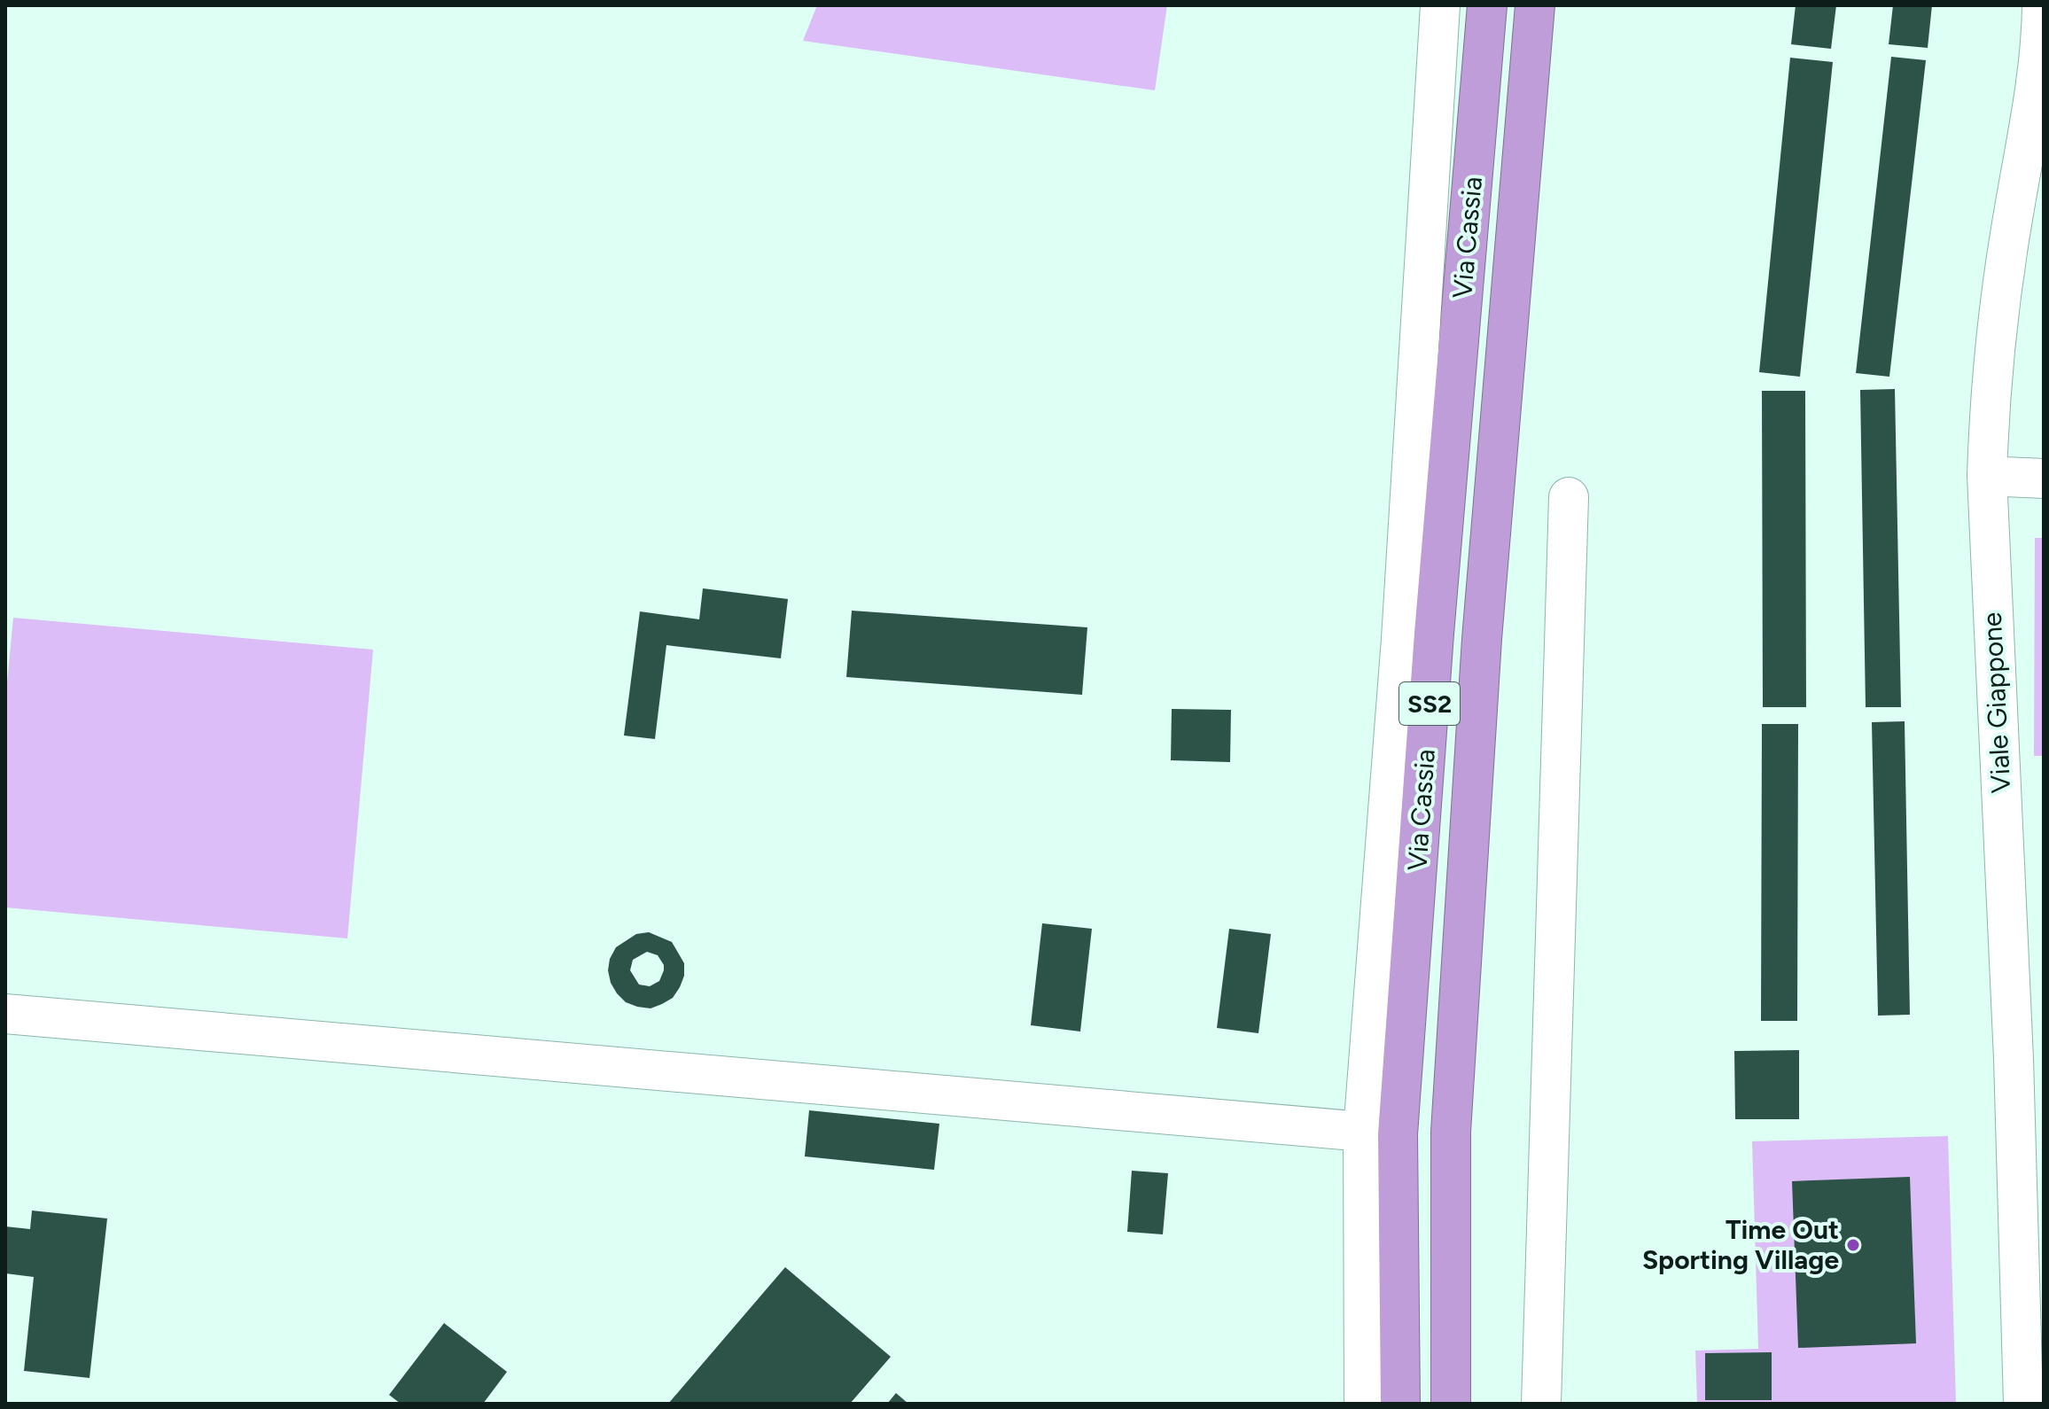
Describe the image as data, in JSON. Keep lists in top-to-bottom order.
{
  "streets": {
    "highway": ["Via Cassia", "SS2"],
    "street": ["Viale Giappone"]
  },
  "places": ["Time Out Sporting Village"]
}
